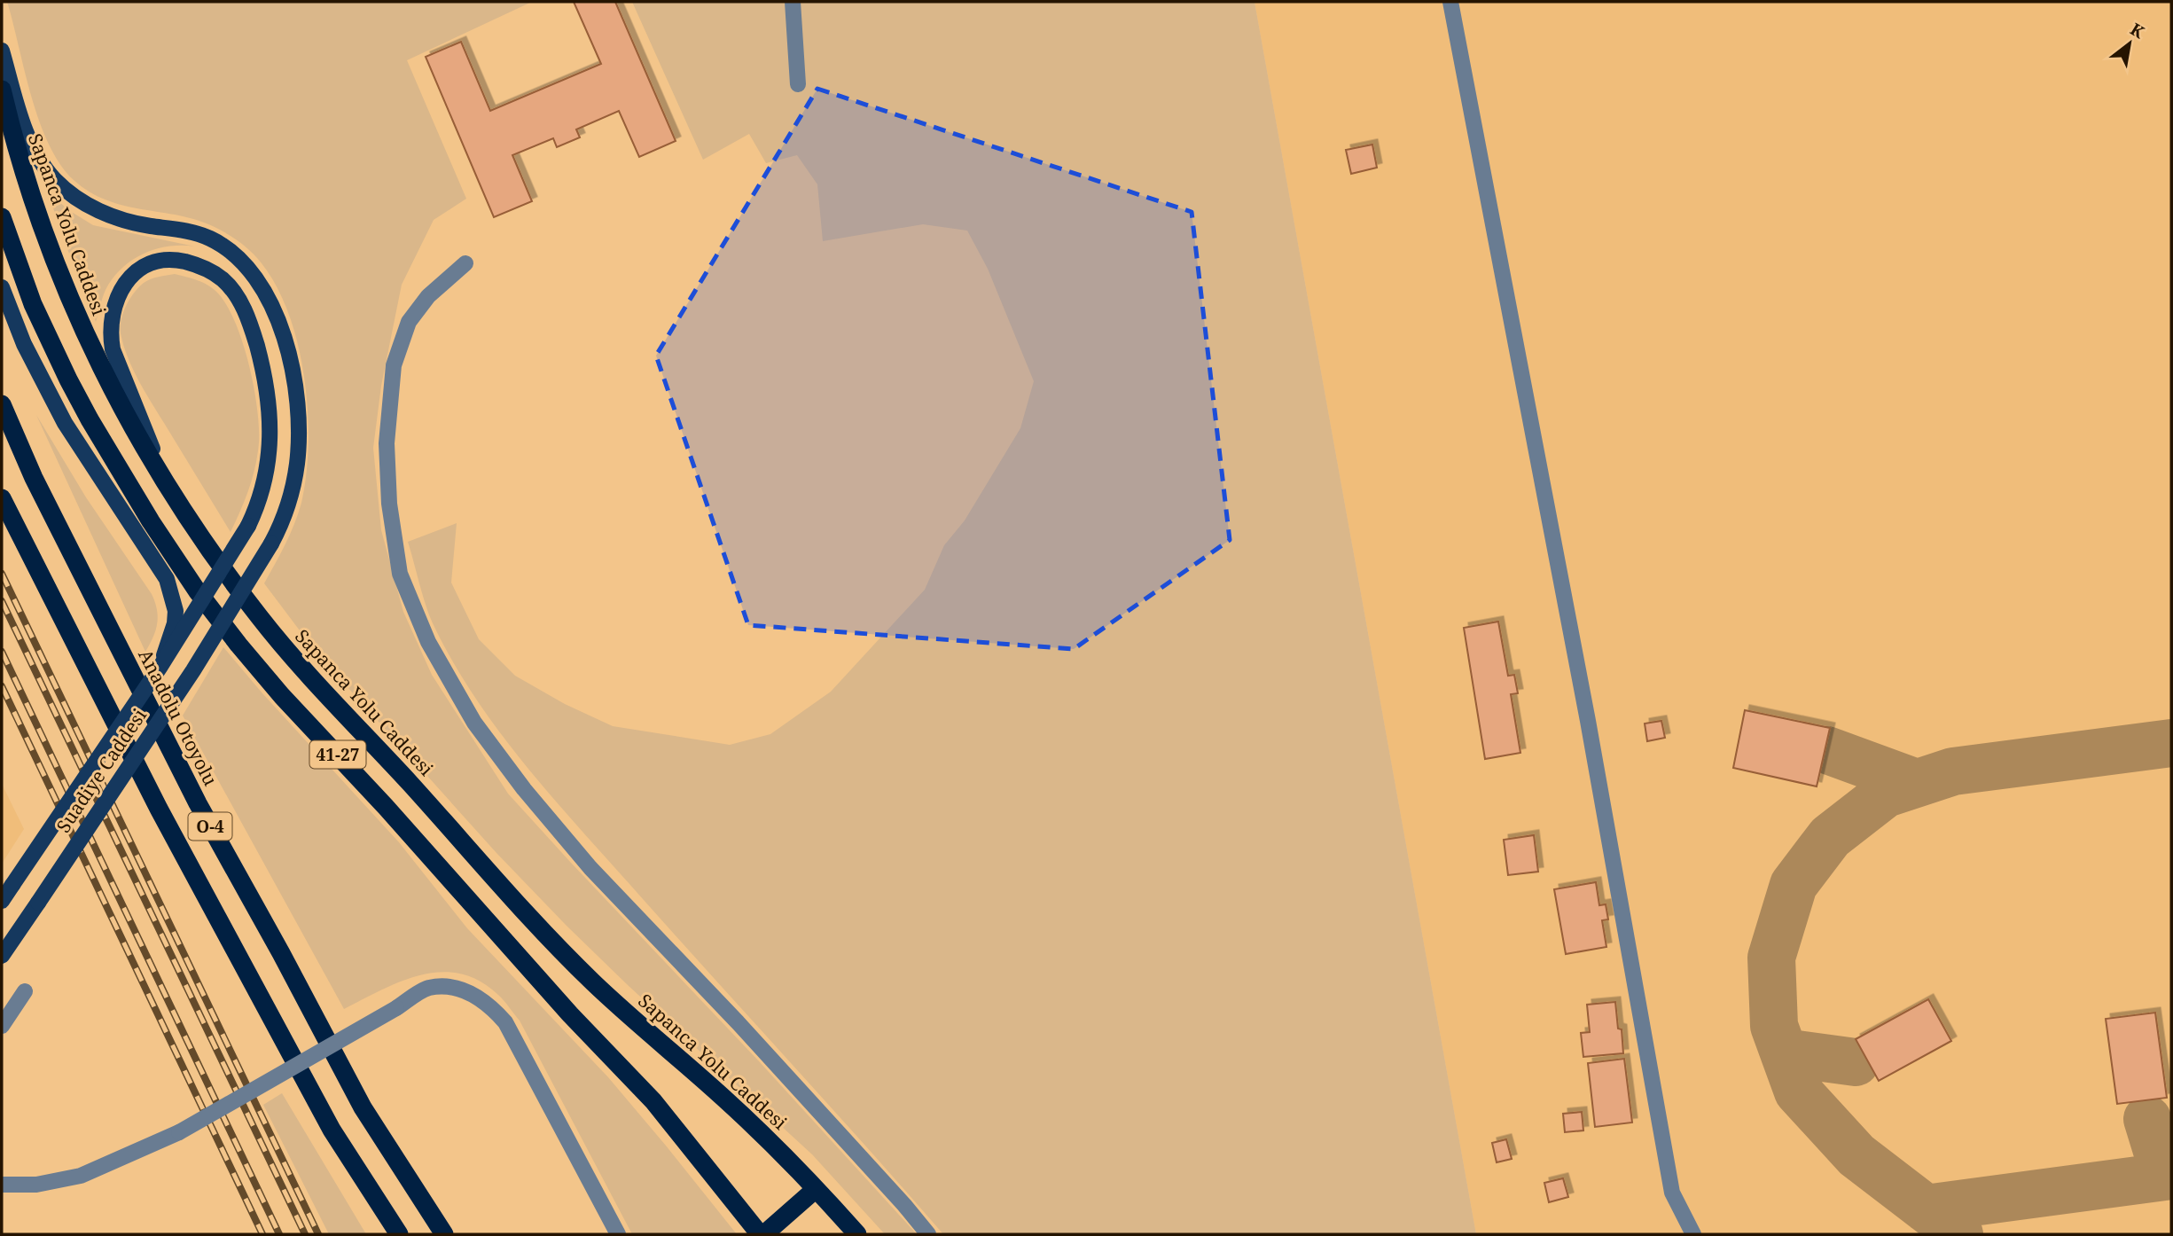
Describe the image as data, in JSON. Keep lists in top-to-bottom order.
{
  "streets": {
    "highway": [
      "Sapanca Yolu Caddesi",
      "Anadolu Otoyolu",
      "41-27",
      "O-4"
    ],
    "main road": ["Suadiye Caddesi"]
  },
  "crossings": [
    ["Sapanca Yolu Caddesi", "Suadiye Caddesi"]
  ],
  "north": "top right"
}
